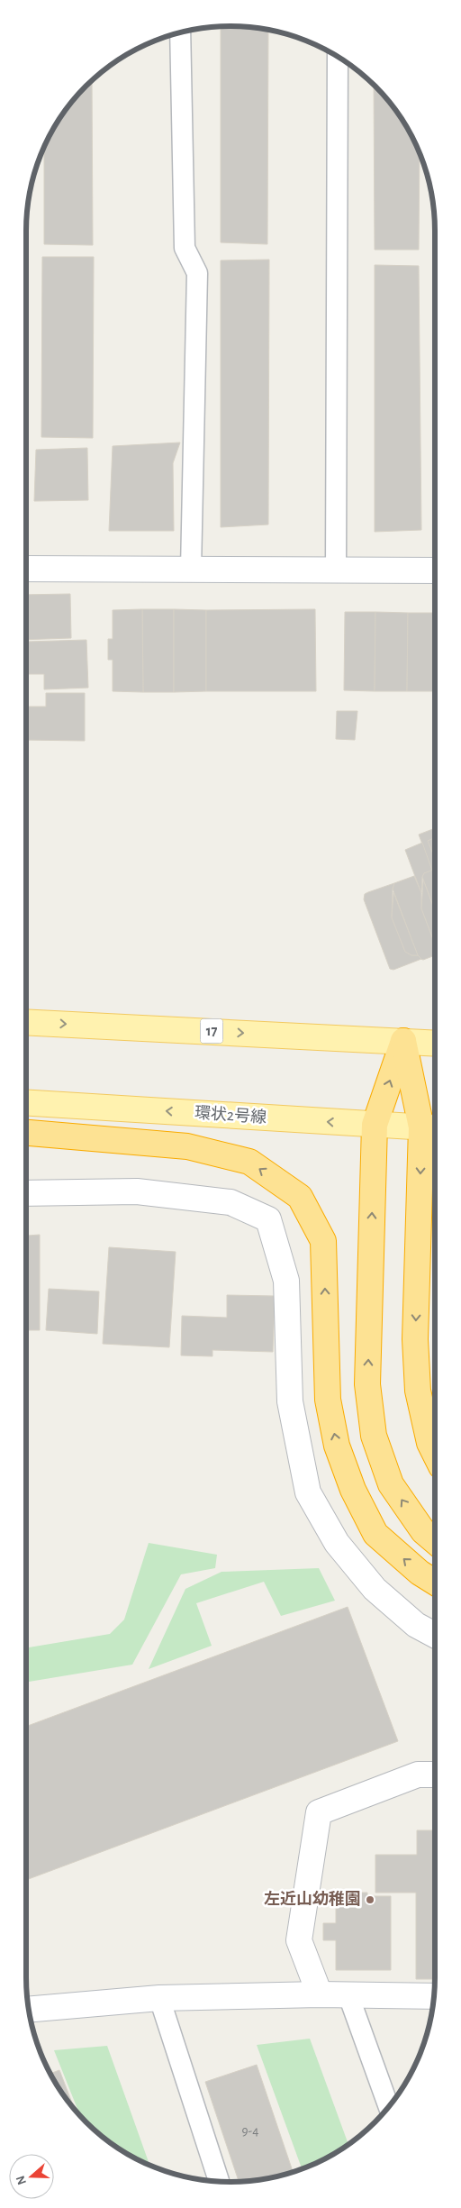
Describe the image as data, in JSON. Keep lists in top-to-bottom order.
{
  "streets": {
    "main road": ["17", "環状2号線"]
  },
  "places": ["左近山幼稚園"],
  "house_numbers": ["9-4"],
  "north": "left"
}
